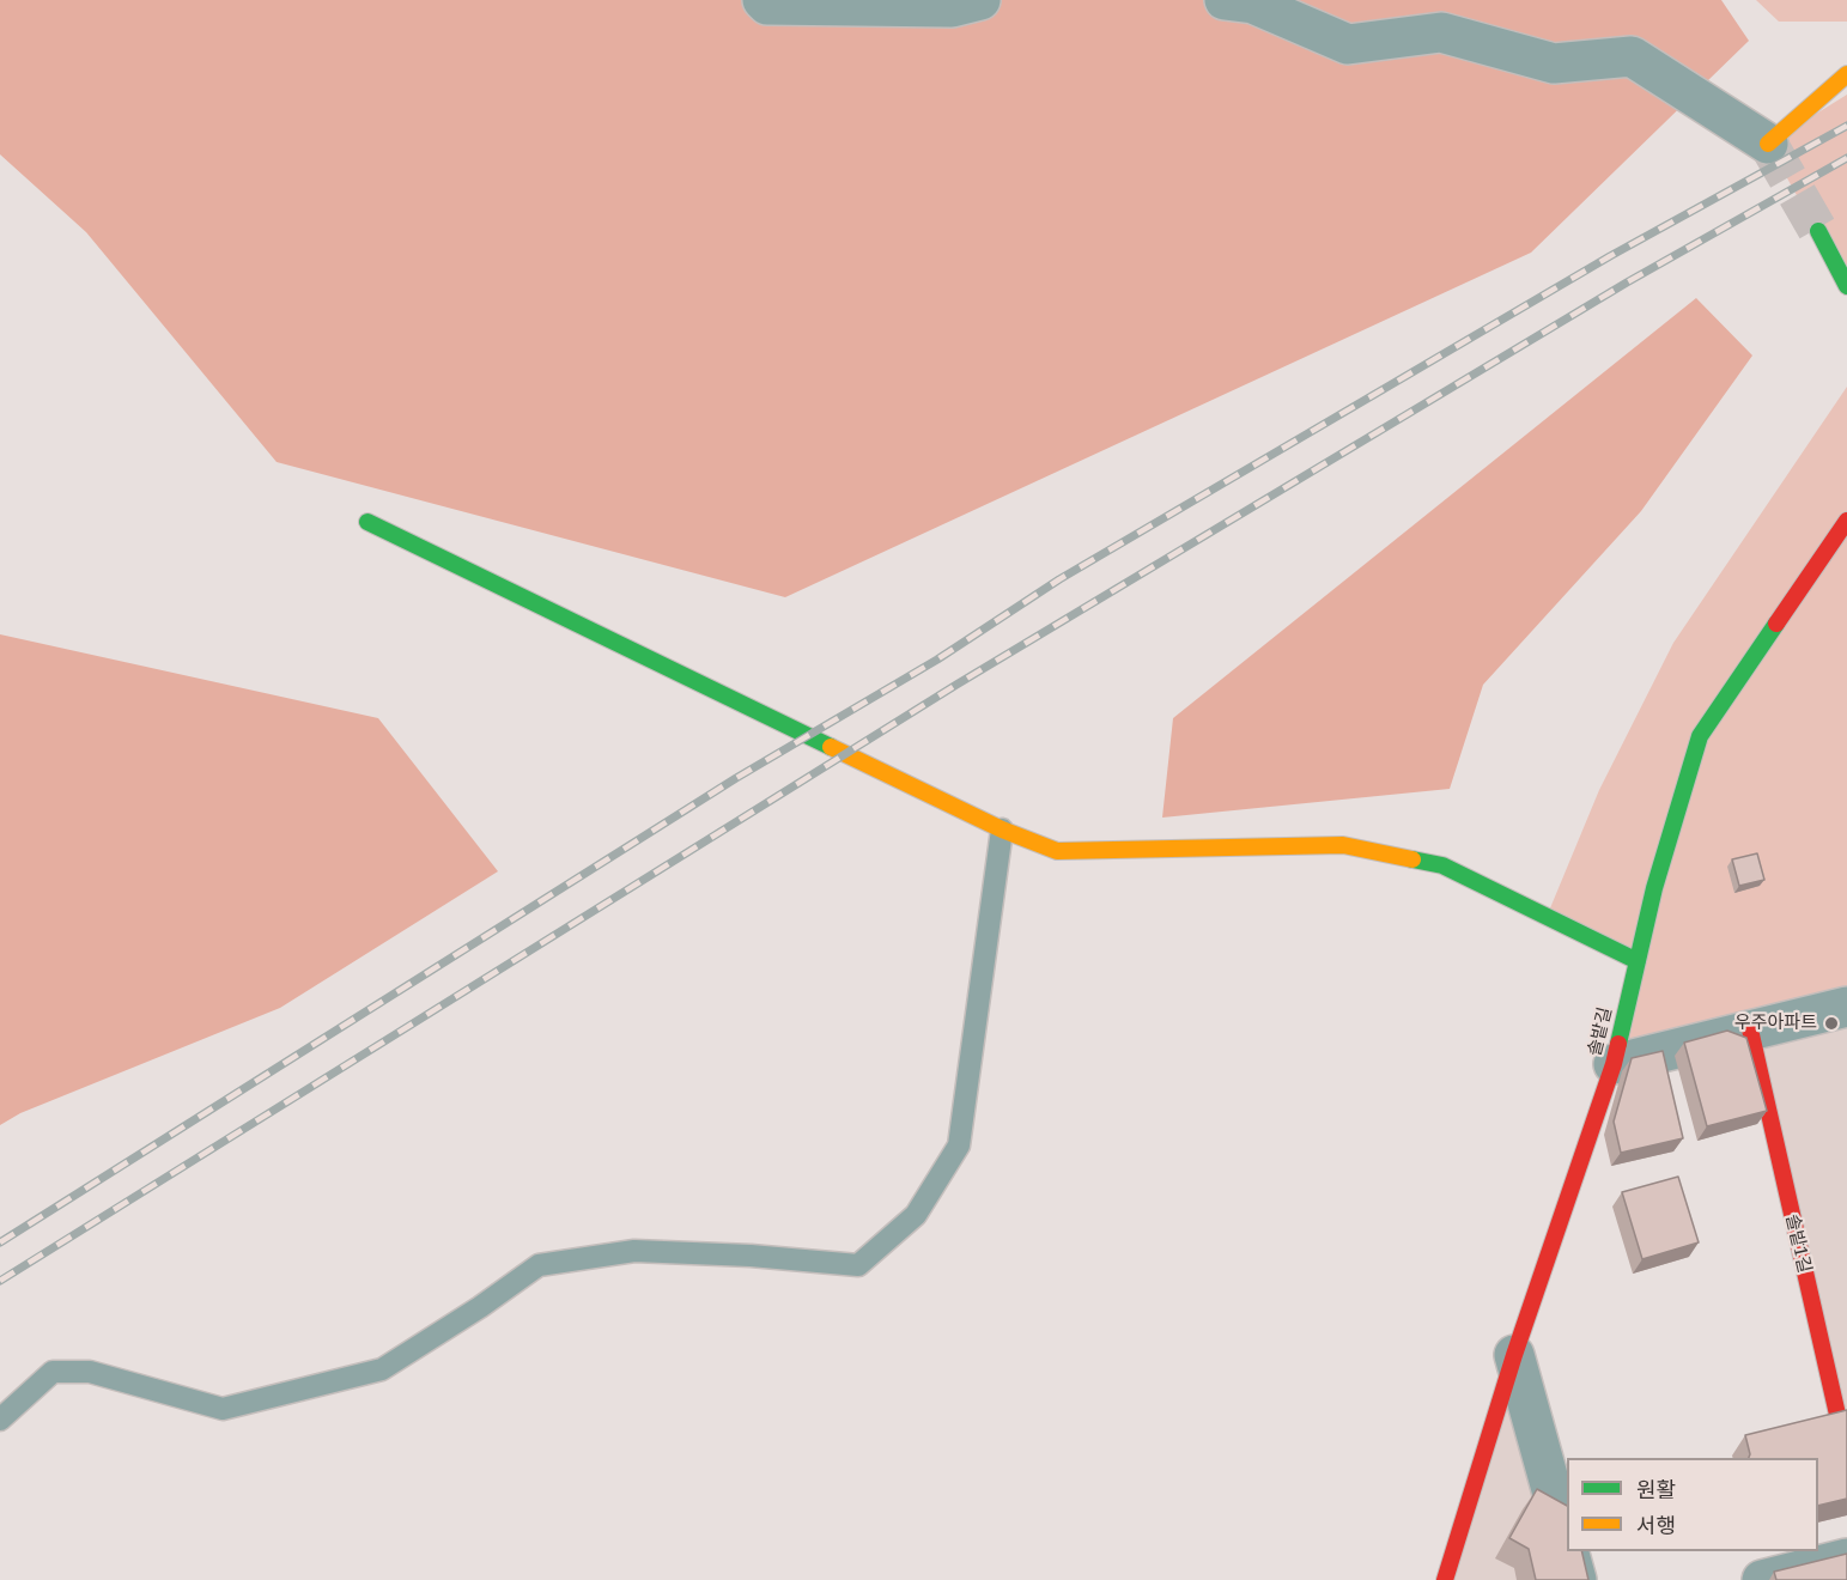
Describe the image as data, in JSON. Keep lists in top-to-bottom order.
{
  "streets": {
    "street": ["솔밭길", "솔밭1길"]
  },
  "places": ["우주아파트"],
  "legend": ["원활", "서행"]
}
